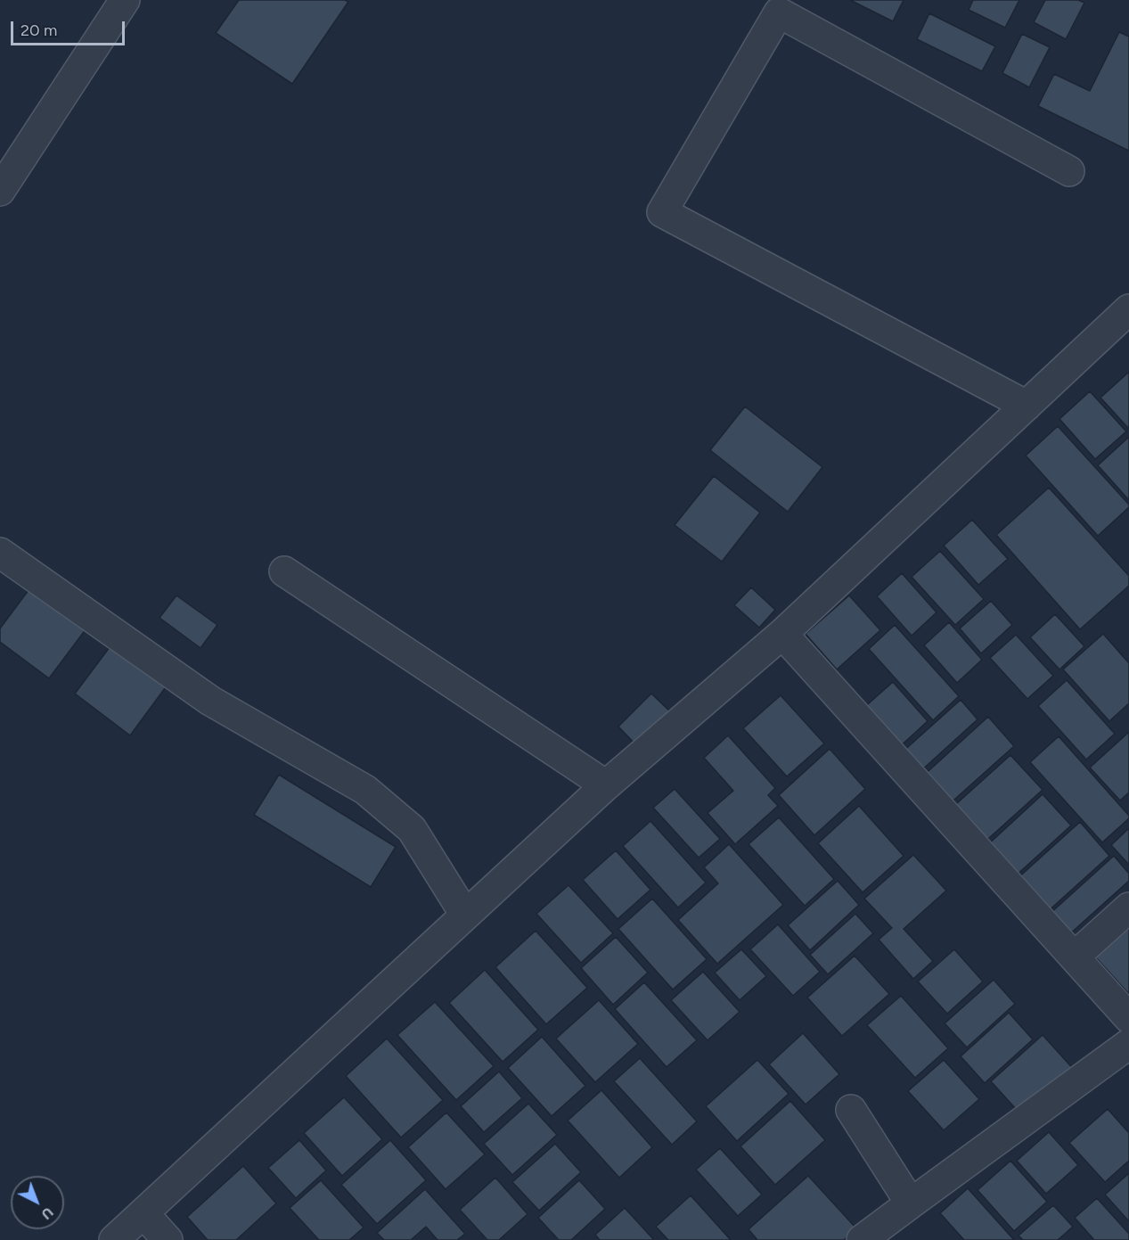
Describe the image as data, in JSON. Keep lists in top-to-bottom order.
{
  "scale_bar": "20 m",
  "north": "bottom right"
}
